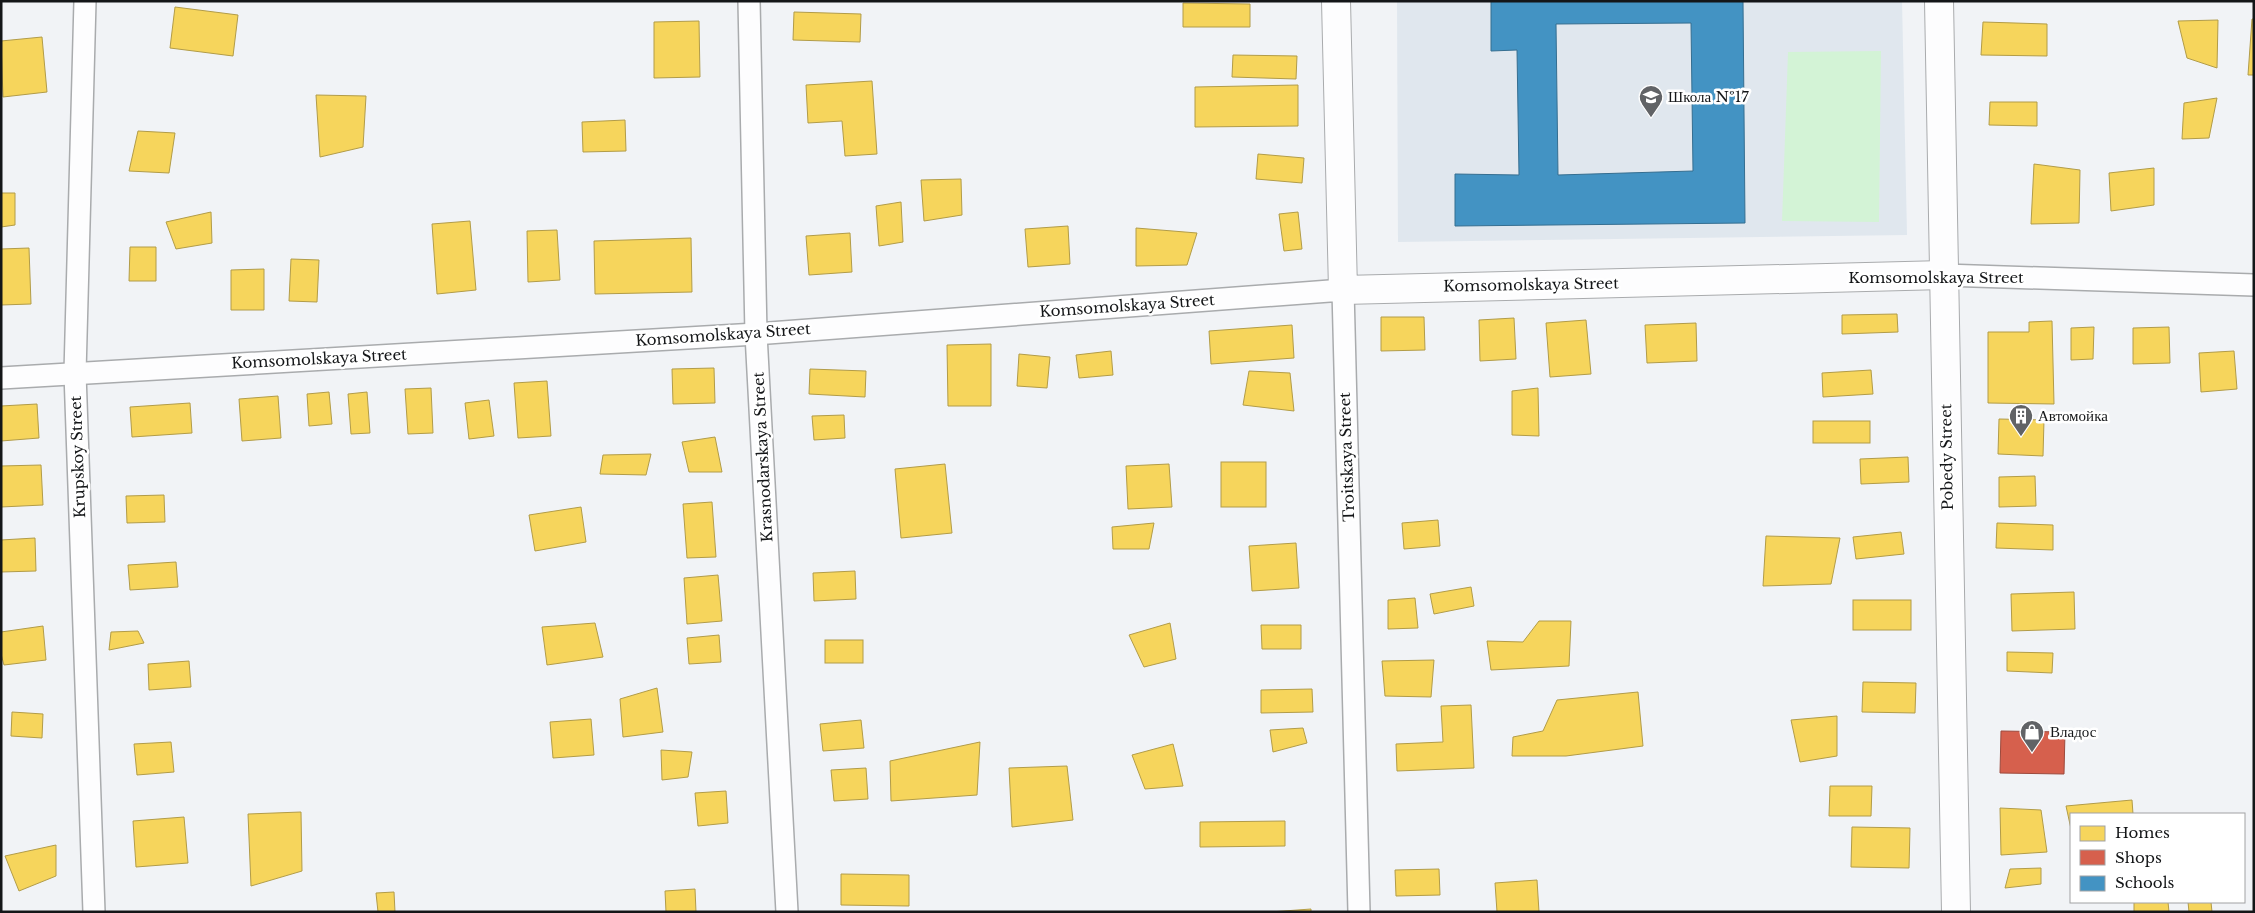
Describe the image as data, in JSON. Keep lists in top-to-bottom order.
{
  "streets": {
    "street": [
      "Komsomolskaya Street",
      "Krupskoy Street",
      "Krasnodarskaya Street",
      "Troitskaya Street",
      "Pobedy Street"
    ]
  },
  "crossings": [
    ["Komsomolskaya Street", "Krupskoy Street"],
    ["Komsomolskaya Street", "Krasnodarskaya Street"],
    ["Komsomolskaya Street", "Troitskaya Street"],
    ["Komsomolskaya Street", "Pobedy Street"]
  ],
  "places": {
    "school or university": ["Школа №17"],
    "building": ["Автомойка"],
    "shop": ["Владос"]
  },
  "legend": ["Homes", "Shops", "Schools"]
}
